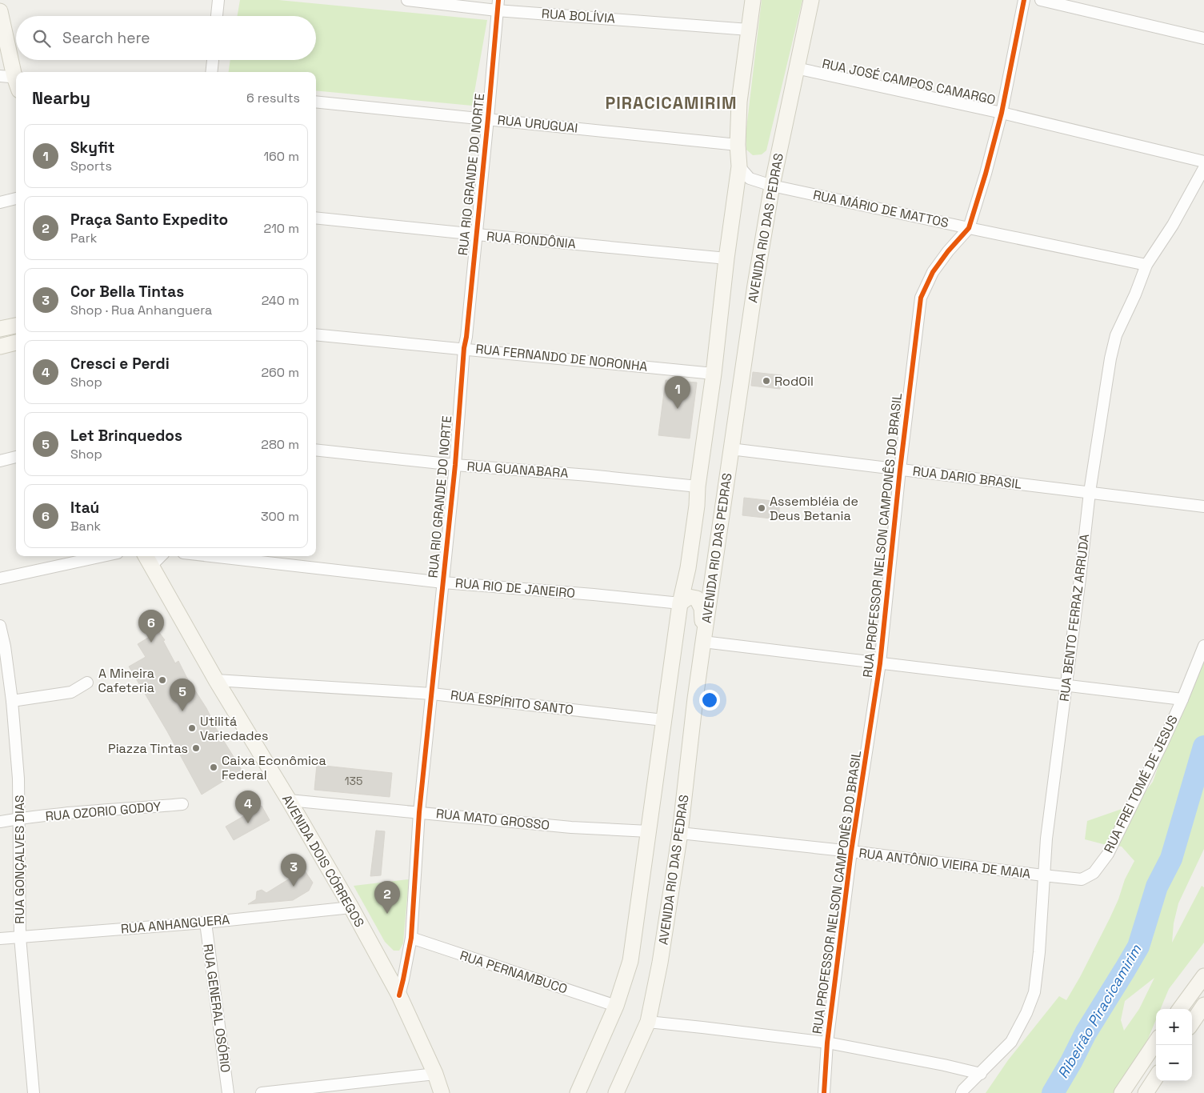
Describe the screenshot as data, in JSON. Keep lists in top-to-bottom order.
{
  "streets": {
    "main road": ["AVENIDA RIO DAS PEDRAS", "AVENIDA DOIS CÓRREGOS"],
    "street": [
      "RUA BOLÍVIA",
      "RUA JOSÉ CAMPOS CAMARGO",
      "RUA URUGUAI",
      "RUA RIO GRANDE DO NORTE",
      "RUA MÁRIO DE MATTOS",
      "RUA RONDÔNIA",
      "RUA FERNANDO DE NORONHA",
      "RUA GUANABARA",
      "RUA DARIO BRASIL",
      "RUA PROFESSOR NELSON CAMPONÊS DO BRASIL",
      "RUA RIO DE JANEIRO",
      "RUA BENTO FERRAZ ARRUDA",
      "RUA ESPÍRITO SANTO",
      "RUA FREI TOMÉ DE JESUS",
      "RUA OZORIO GODOY",
      "RUA MATO GROSSO",
      "RUA GONÇALVES DIAS",
      "RUA ANTÔNIO VIEIRA DE MAIA",
      "RUA ANHANGUERA",
      "RUA PERNAMBUCO",
      "RUA GENERAL OSÓRIO"
    ]
  },
  "crossings": [
    ["RUA BOLÍVIA", "RUA RIO GRANDE DO NORTE"],
    ["RUA BOLÍVIA", "AVENIDA RIO DAS PEDRAS"],
    ["RUA JOSÉ CAMPOS CAMARGO", "AVENIDA RIO DAS PEDRAS"],
    ["RUA JOSÉ CAMPOS CAMARGO", "RUA PROFESSOR NELSON CAMPONÊS DO BRASIL"],
    ["RUA URUGUAI", "RUA RIO GRANDE DO NORTE"],
    ["RUA URUGUAI", "AVENIDA RIO DAS PEDRAS"],
    ["RUA RIO GRANDE DO NORTE", "RUA RONDÔNIA"],
    ["RUA RIO GRANDE DO NORTE", "RUA FERNANDO DE NORONHA"],
    ["RUA RIO GRANDE DO NORTE", "RUA GUANABARA"],
    ["RUA RIO GRANDE DO NORTE", "RUA RIO DE JANEIRO"],
    ["RUA RIO GRANDE DO NORTE", "RUA ESPÍRITO SANTO"],
    ["RUA RIO GRANDE DO NORTE", "RUA MATO GROSSO"],
    ["RUA RIO GRANDE DO NORTE", "AVENIDA DOIS CÓRREGOS"],
    ["RUA RIO GRANDE DO NORTE", "RUA PERNAMBUCO"],
    ["RUA MÁRIO DE MATTOS", "AVENIDA RIO DAS PEDRAS"],
    ["RUA MÁRIO DE MATTOS", "RUA PROFESSOR NELSON CAMPONÊS DO BRASIL"],
    ["RUA MÁRIO DE MATTOS", "RUA BENTO FERRAZ ARRUDA"],
    ["AVENIDA RIO DAS PEDRAS", "RUA RONDÔNIA"],
    ["AVENIDA RIO DAS PEDRAS", "RUA FERNANDO DE NORONHA"],
    ["AVENIDA RIO DAS PEDRAS", "RUA GUANABARA"],
    ["AVENIDA RIO DAS PEDRAS", "RUA DARIO BRASIL"],
    ["AVENIDA RIO DAS PEDRAS", "RUA RIO DE JANEIRO"],
    ["AVENIDA RIO DAS PEDRAS", "RUA ESPÍRITO SANTO"],
    ["AVENIDA RIO DAS PEDRAS", "RUA MATO GROSSO"],
    ["AVENIDA RIO DAS PEDRAS", "RUA ANTÔNIO VIEIRA DE MAIA"],
    ["AVENIDA RIO DAS PEDRAS", "RUA PERNAMBUCO"],
    ["RUA DARIO BRASIL", "RUA PROFESSOR NELSON CAMPONÊS DO BRASIL"],
    ["RUA DARIO BRASIL", "RUA BENTO FERRAZ ARRUDA"],
    ["RUA PROFESSOR NELSON CAMPONÊS DO BRASIL", "RUA ANTÔNIO VIEIRA DE MAIA"],
    ["RUA BENTO FERRAZ ARRUDA", "RUA FREI TOMÉ DE JESUS"],
    ["RUA BENTO FERRAZ ARRUDA", "RUA ANTÔNIO VIEIRA DE MAIA"],
    ["RUA ESPÍRITO SANTO", "AVENIDA DOIS CÓRREGOS"],
    ["RUA FREI TOMÉ DE JESUS", "RUA ANTÔNIO VIEIRA DE MAIA"],
    ["RUA OZORIO GODOY", "RUA GONÇALVES DIAS"],
    ["RUA MATO GROSSO", "AVENIDA DOIS CÓRREGOS"],
    ["RUA GONÇALVES DIAS", "RUA ANHANGUERA"],
    ["AVENIDA DOIS CÓRREGOS", "RUA ANHANGUERA"],
    ["RUA ANHANGUERA", "RUA GENERAL OSÓRIO"]
  ],
  "districts": ["PIRACICAMIRIM"],
  "water": ["Ribeirão Piracicamirim"],
  "places": [
    "RodOil",
    "Assembléia de Deus Betania",
    "A Mineira Cafeteria",
    "Utilitá Variedades",
    "Piazza Tintas",
    "Caixa Econômica Federal"
  ],
  "house_numbers": ["135"],
  "page": {
    "search": "Search here",
    "heading": ["Nearby", "6 results"],
    "list": [
      {
        "mark": "1",
        "name": "Skyfit",
        "note": "Sports",
        "value": "160 m"
      },
      {
        "mark": "2",
        "name": "Praça Santo Expedito",
        "note": "Park",
        "value": "210 m"
      },
      {
        "mark": "3",
        "name": "Cor Bella Tintas",
        "note": "Shop · Rua Anhanguera",
        "value": "240 m"
      },
      {
        "mark": "4",
        "name": "Cresci e Perdi",
        "note": "Shop",
        "value": "260 m"
      },
      {
        "mark": "5",
        "name": "Let Brinquedos",
        "note": "Shop",
        "value": "280 m"
      },
      {
        "mark": "6",
        "name": "Itaú",
        "note": "Bank",
        "value": "300 m"
      }
    ],
    "pins": [
      "1",
      "6",
      "5",
      "4",
      "3",
      "2"
    ],
    "map_buttons": ["+", "−"]
  }
}
